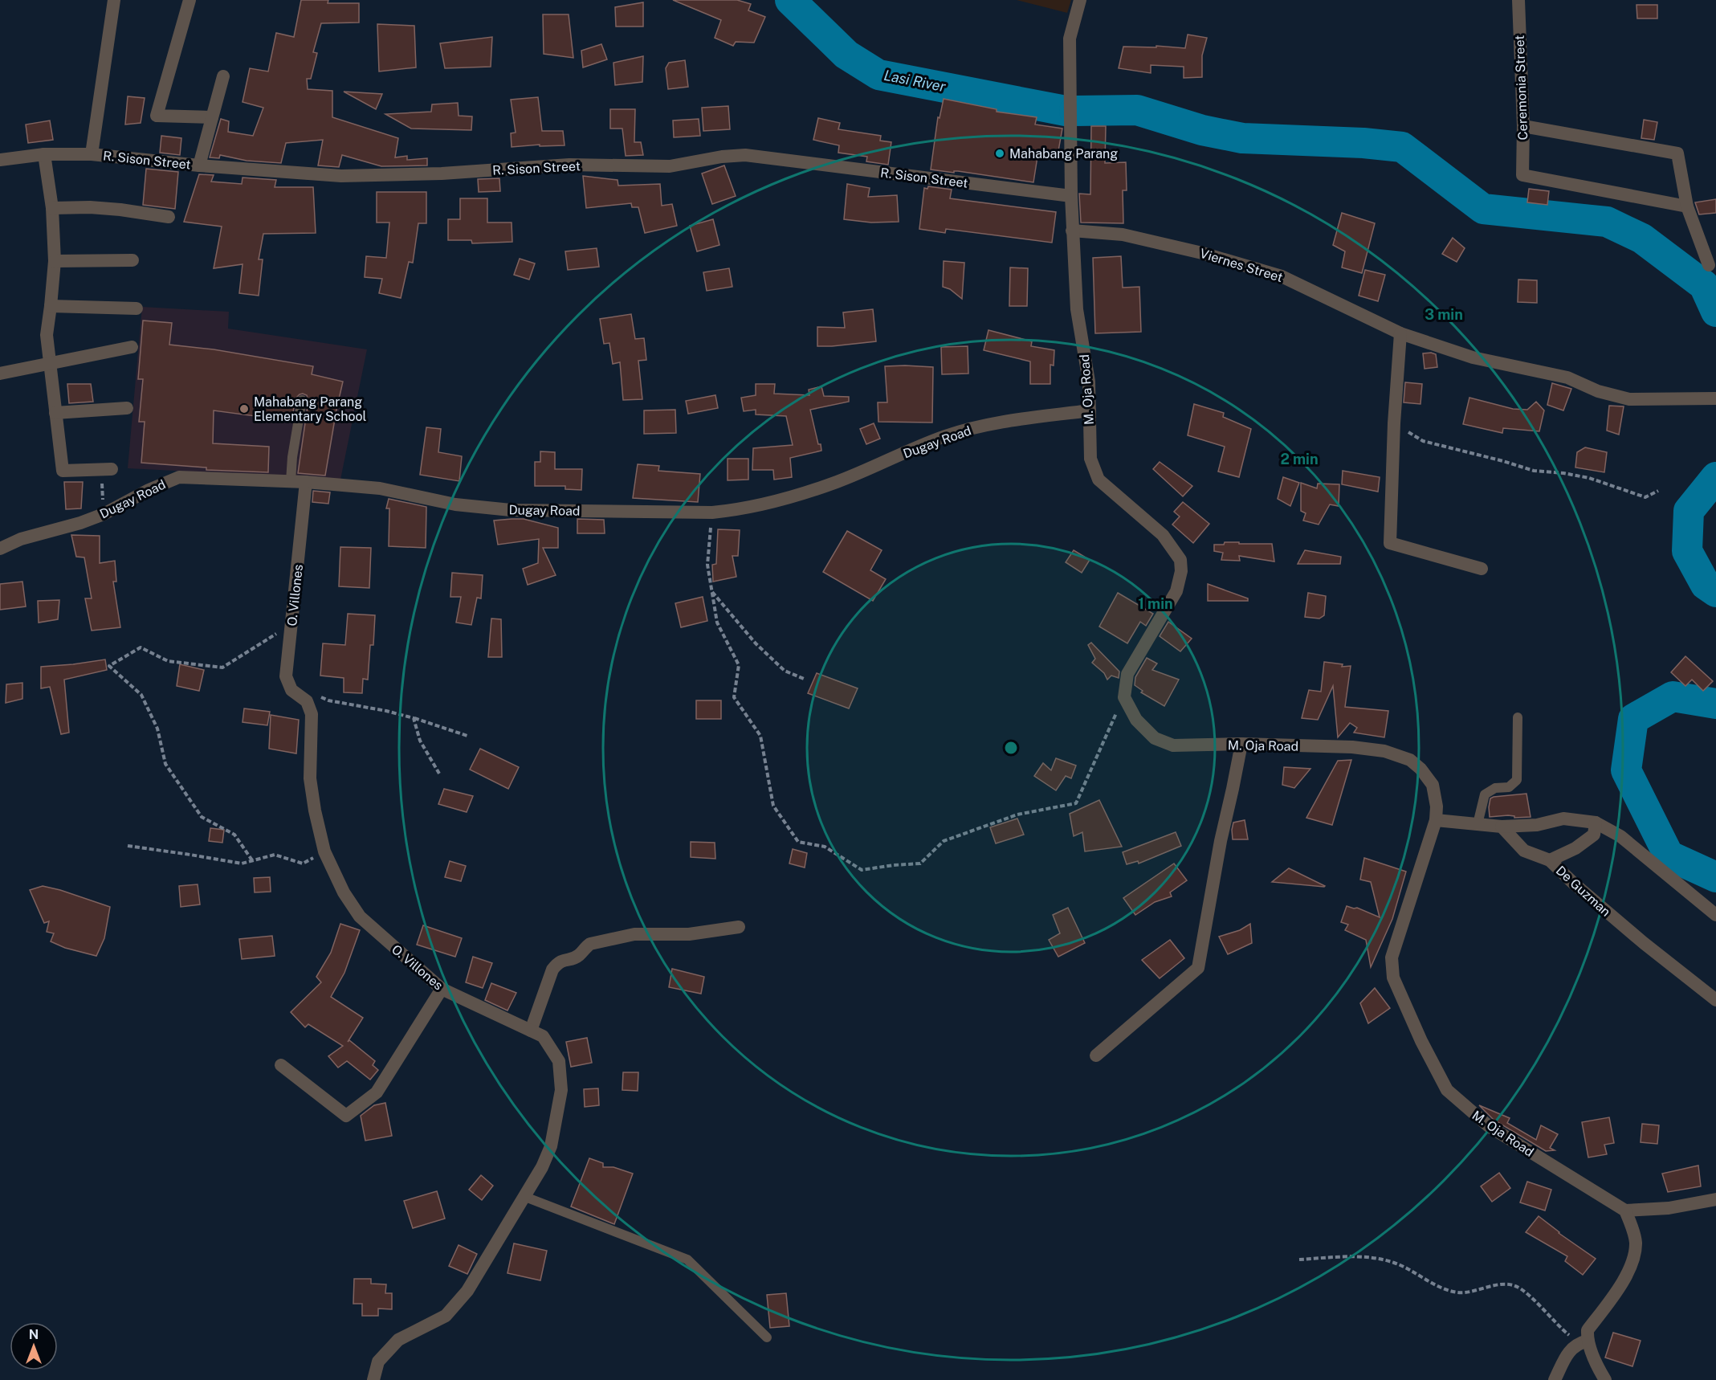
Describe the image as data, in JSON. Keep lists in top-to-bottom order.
{
  "streets": {
    "street": [
      "Ceremonia Street",
      "R. Sison Street",
      "Viernes Street",
      "M. Oja Road",
      "Dugay Road",
      "O. Villones",
      "De Guzman"
    ]
  },
  "crossings": [
    ["R. Sison Street", "M. Oja Road"],
    ["Viernes Street", "M. Oja Road"],
    ["M. Oja Road", "Dugay Road"],
    ["Dugay Road", "O. Villones"]
  ],
  "water": ["Lasi River"],
  "places": ["Mahabang Parang", "Mahabang Parang Elementary School"],
  "north": "top",
  "rings": ["3 min", "2 min", "1 min"]
}
